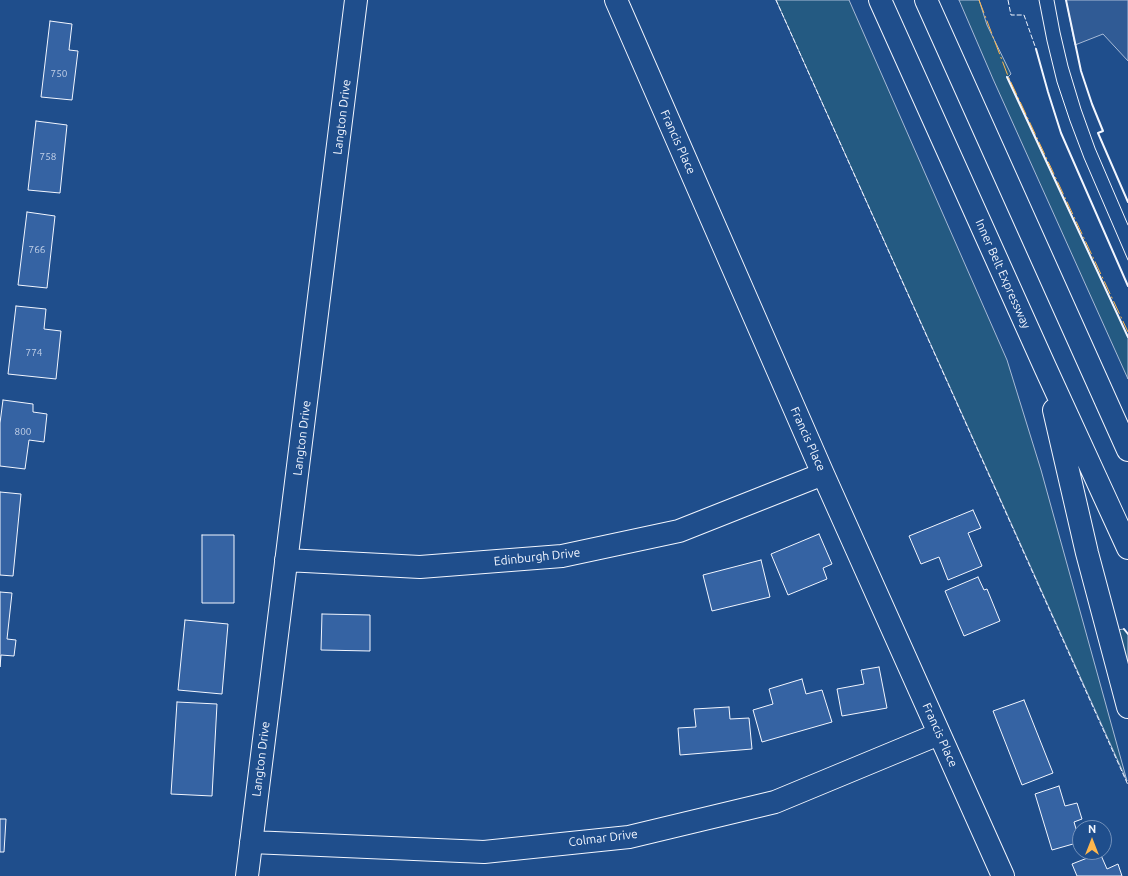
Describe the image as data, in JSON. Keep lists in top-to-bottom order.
{
  "streets": {
    "main road": [
      "Langton Drive",
      "Francis Place",
      "Inner Belt Expressway",
      "Edinburgh Drive",
      "Colmar Drive"
    ]
  },
  "crossings": [
    ["Langton Drive", "Edinburgh Drive"],
    ["Langton Drive", "Colmar Drive"],
    ["Francis Place", "Edinburgh Drive"],
    ["Francis Place", "Colmar Drive"]
  ],
  "house_numbers": [
    "750",
    "758",
    "766",
    "774",
    "800"
  ],
  "north": "top"
}
